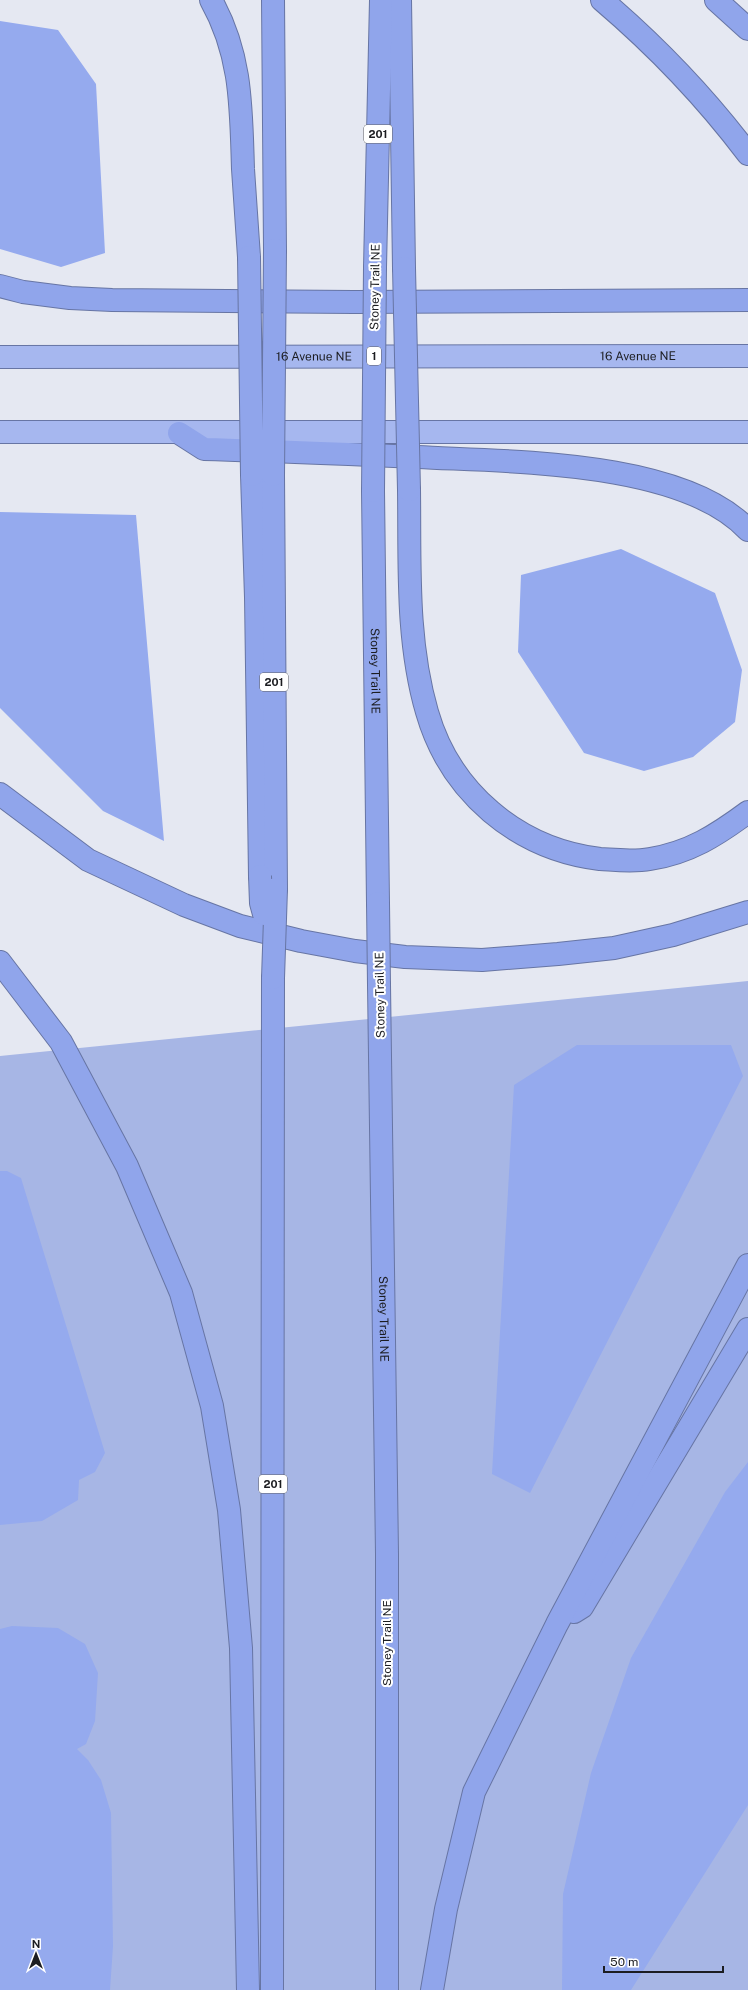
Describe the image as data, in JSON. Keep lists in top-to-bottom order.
{
  "streets": {
    "highway": [
      "201",
      "Stoney Trail NE",
      "1",
      "16 Avenue NE"
    ]
  },
  "scale_bar": "50 m",
  "north": "top"
}
